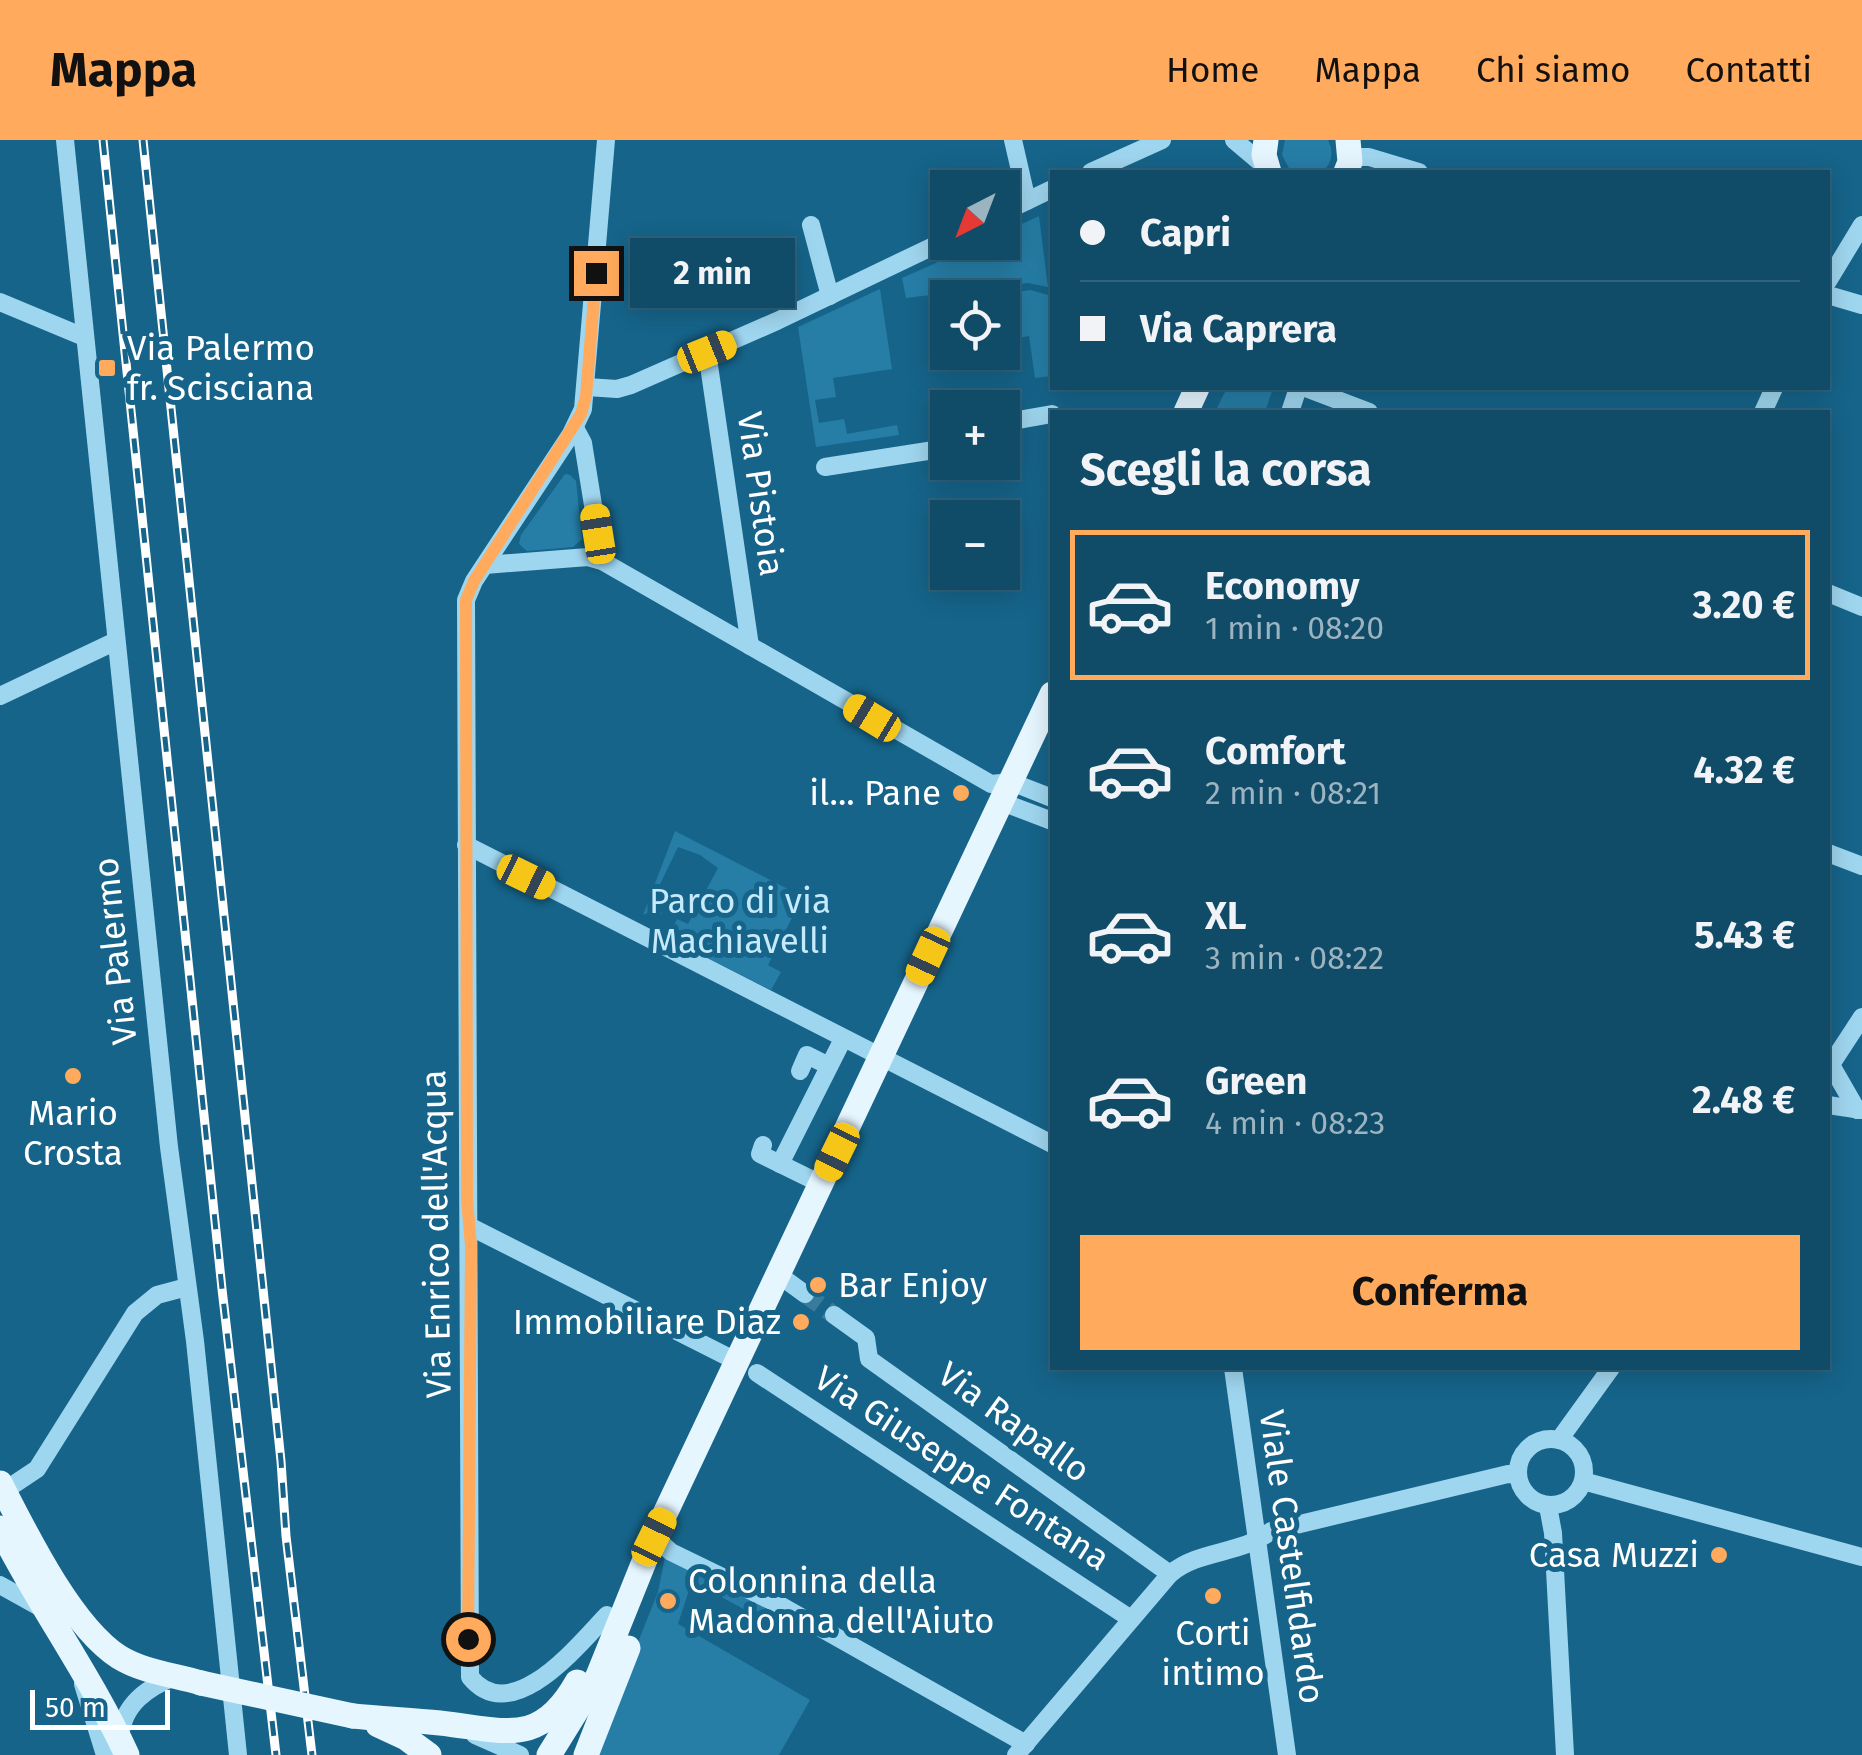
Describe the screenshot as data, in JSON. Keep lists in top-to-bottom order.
{
  "streets": {
    "street": [
      "Via Pistoia",
      "Via Palermo",
      "Via Enrico dell'Acqua",
      "Via Rapallo",
      "Via Giuseppe Fontana",
      "Viale Castelfidardo"
    ]
  },
  "crossings": [
    ["Via Enrico dell'Acqua", "Via Giuseppe Fontana"]
  ],
  "parks": ["Parco di via Machiavelli"],
  "places": {
    "transit": ["Via Palermo fr. Scisciana"],
    "other": [
      "il... Pane",
      "Mario Crosta",
      "Bar Enjoy",
      "Immobiliare Diaz",
      "Casa Muzzi",
      "Corti intimo",
      "Colonnina della Madonna dell'Aiuto"
    ]
  },
  "scale_bar": "50 m",
  "north": "bottom left",
  "page": {
    "header": "Mappa",
    "nav": [
      "Home",
      "Mappa",
      "Chi siamo",
      "Contatti"
    ],
    "map_buttons": ["+", "−"],
    "banner": ["Capri", "Via Caprera"],
    "bubble": "2 min",
    "heading": "Scegli la corsa",
    "list": [
      {
        "name": "Economy",
        "note": "1 min · 08:20",
        "value": "3.20 €"
      },
      {
        "name": "Comfort",
        "note": "2 min · 08:21",
        "value": "4.32 €"
      },
      {
        "name": "XL",
        "note": "3 min · 08:22",
        "value": "5.43 €"
      },
      {
        "name": "Green",
        "note": "4 min · 08:23",
        "value": "2.48 €"
      }
    ],
    "buttons": "Conferma",
    "scale": "50 m"
  }
}
